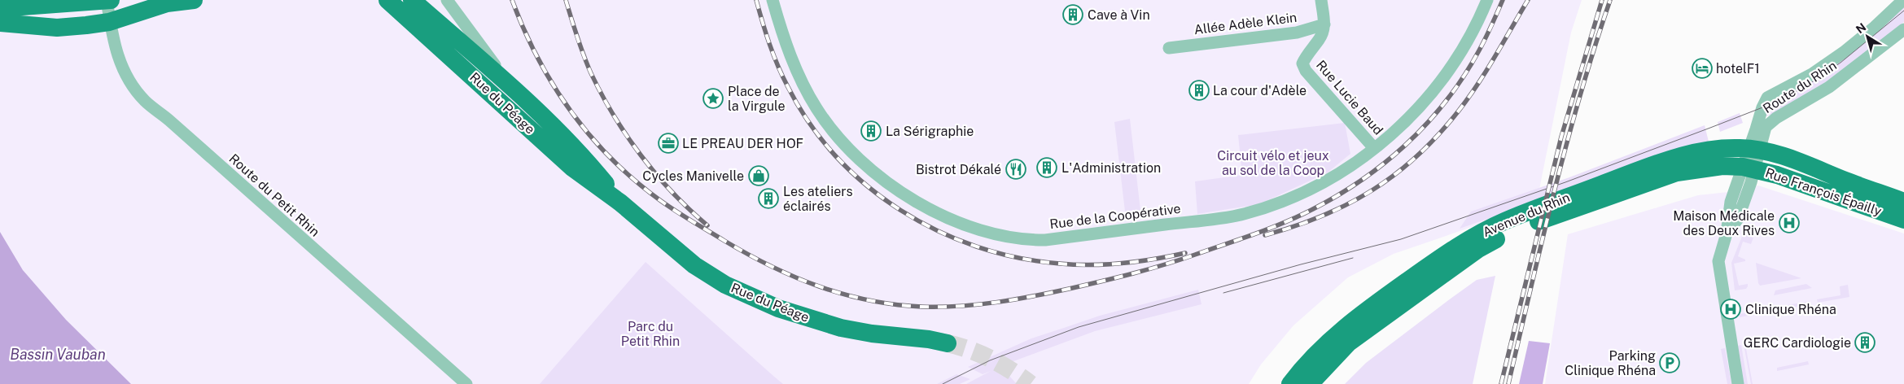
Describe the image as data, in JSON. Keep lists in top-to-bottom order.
{
  "streets": {
    "main road": ["Rue du Péage", "Rue François Épailly", "Avenue du Rhin"],
    "street": [
      "Allée Adèle Klein",
      "Route du Rhin",
      "Rue Lucie Baud",
      "Route du Petit Rhin",
      "Rue de la Coopérative"
    ]
  },
  "crossings": [
    ["Allée Adèle Klein", "Rue Lucie Baud"],
    ["Route du Rhin", "Rue François Épailly"],
    ["Route du Rhin", "Avenue du Rhin"],
    ["Rue Lucie Baud", "Rue de la Coopérative"],
    ["Rue François Épailly", "Avenue du Rhin"]
  ],
  "water": ["Bassin Vauban"],
  "parks": ["Circuit vélo et jeux au sol de la Coop", "Parc du Petit Rhin"],
  "places": {
    "building": [
      "Cave à Vin",
      "La cour d'Adèle",
      "La Sérigraphie",
      "L'Administration",
      "Les ateliers éclairés",
      "GERC Cardiologie"
    ],
    "hotel": ["hotelF1"],
    "place": ["Place de la Virgule"],
    "office": ["LE PREAU DER HOF"],
    "restaurant": ["Bistrot Dékalé"],
    "shop": ["Cycles Manivelle"],
    "hospital": ["Maison Médicale des Deux Rives", "Clinique Rhéna"],
    "parking": ["Parking Clinique Rhéna"]
  },
  "north": "top left"
}
